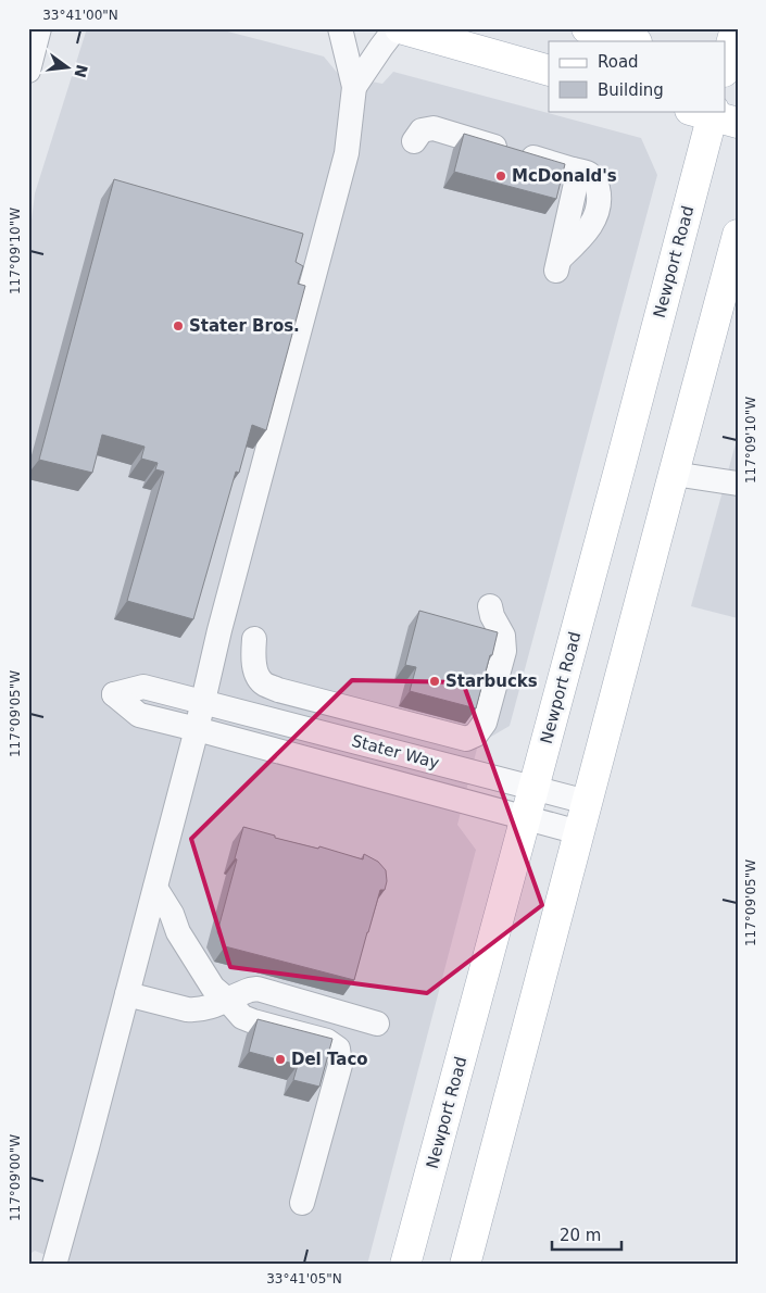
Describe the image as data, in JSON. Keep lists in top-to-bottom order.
{
  "streets": {
    "main road": ["Newport Road"],
    "street": ["Stater Way"]
  },
  "crossings": [
    ["Newport Road", "Stater Way"]
  ],
  "places": [
    "McDonald's",
    "Stater Bros.",
    "Starbucks",
    "Del Taco"
  ],
  "legend": ["Road", "Building"],
  "scale_bar": "20 m",
  "north": "right",
  "coordinates": [
    "33°41'00\"N",
    "117°09'10\"W",
    "117°09'05\"W",
    "117°09'00\"W",
    "33°41'05\"N"
  ]
}
